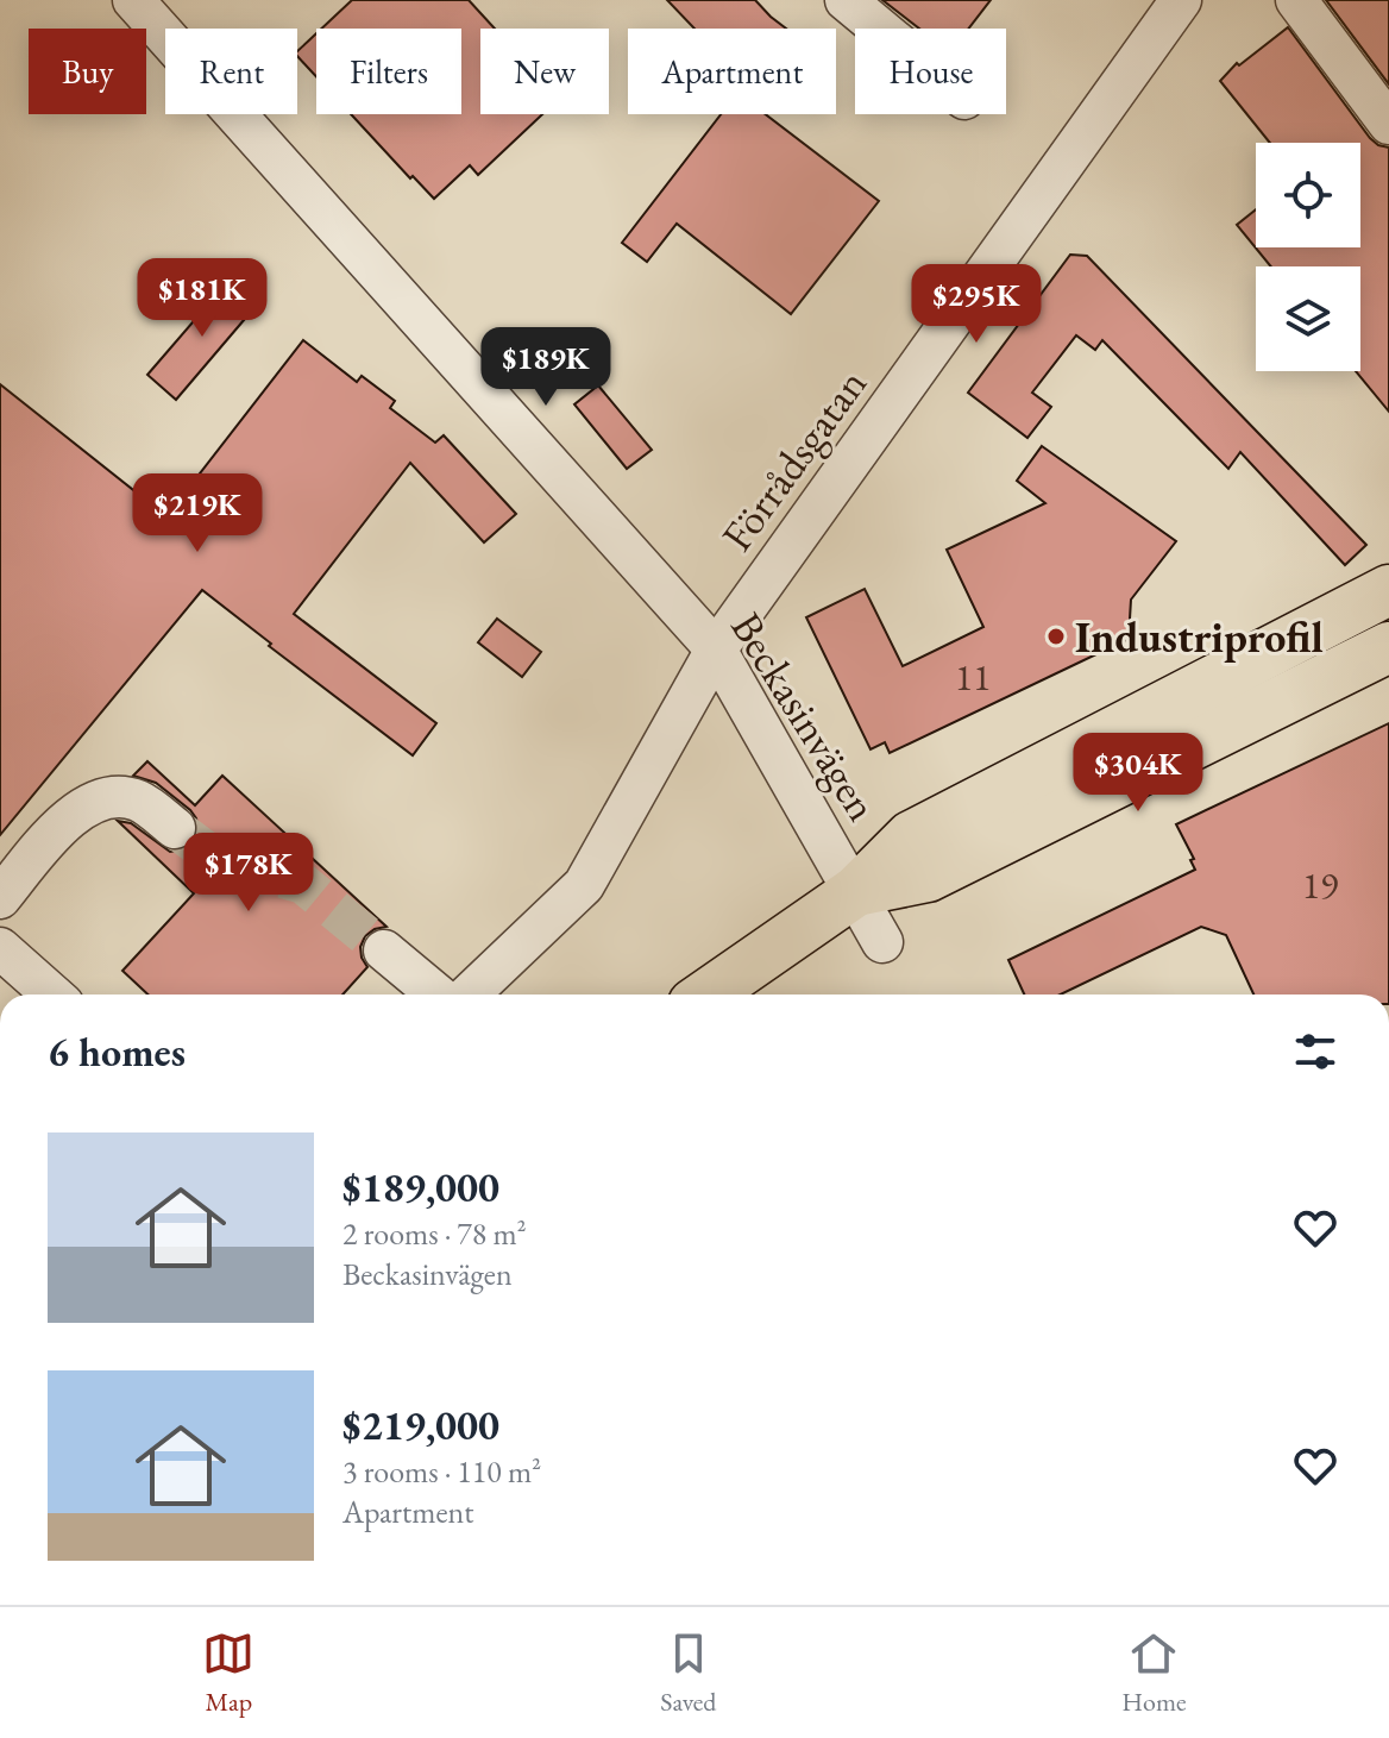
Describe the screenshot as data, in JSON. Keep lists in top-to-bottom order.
{
  "streets": {
    "street": ["Förrådsgatan", "Beckasinvägen"]
  },
  "crossings": [
    ["Förrådsgatan", "Beckasinvägen"]
  ],
  "places": ["Industriprofil"],
  "house_numbers": ["11", "19"],
  "page": {
    "chip": [
      "Buy",
      "Rent",
      "Filters",
      "New",
      "Apartment",
      "House"
    ],
    "price": [
      "$181K",
      "$295K",
      "$189K",
      "$219K",
      "$304K",
      "$178K"
    ],
    "heading": "6 homes",
    "list": [
      {
        "name": "$189,000",
        "note": "2 rooms · 78 m² · Beckasinvägen"
      },
      {
        "name": "$219,000",
        "note": "3 rooms · 110 m² · Apartment"
      }
    ],
    "tabs": ["Map", "Saved", "Home"]
  }
}
